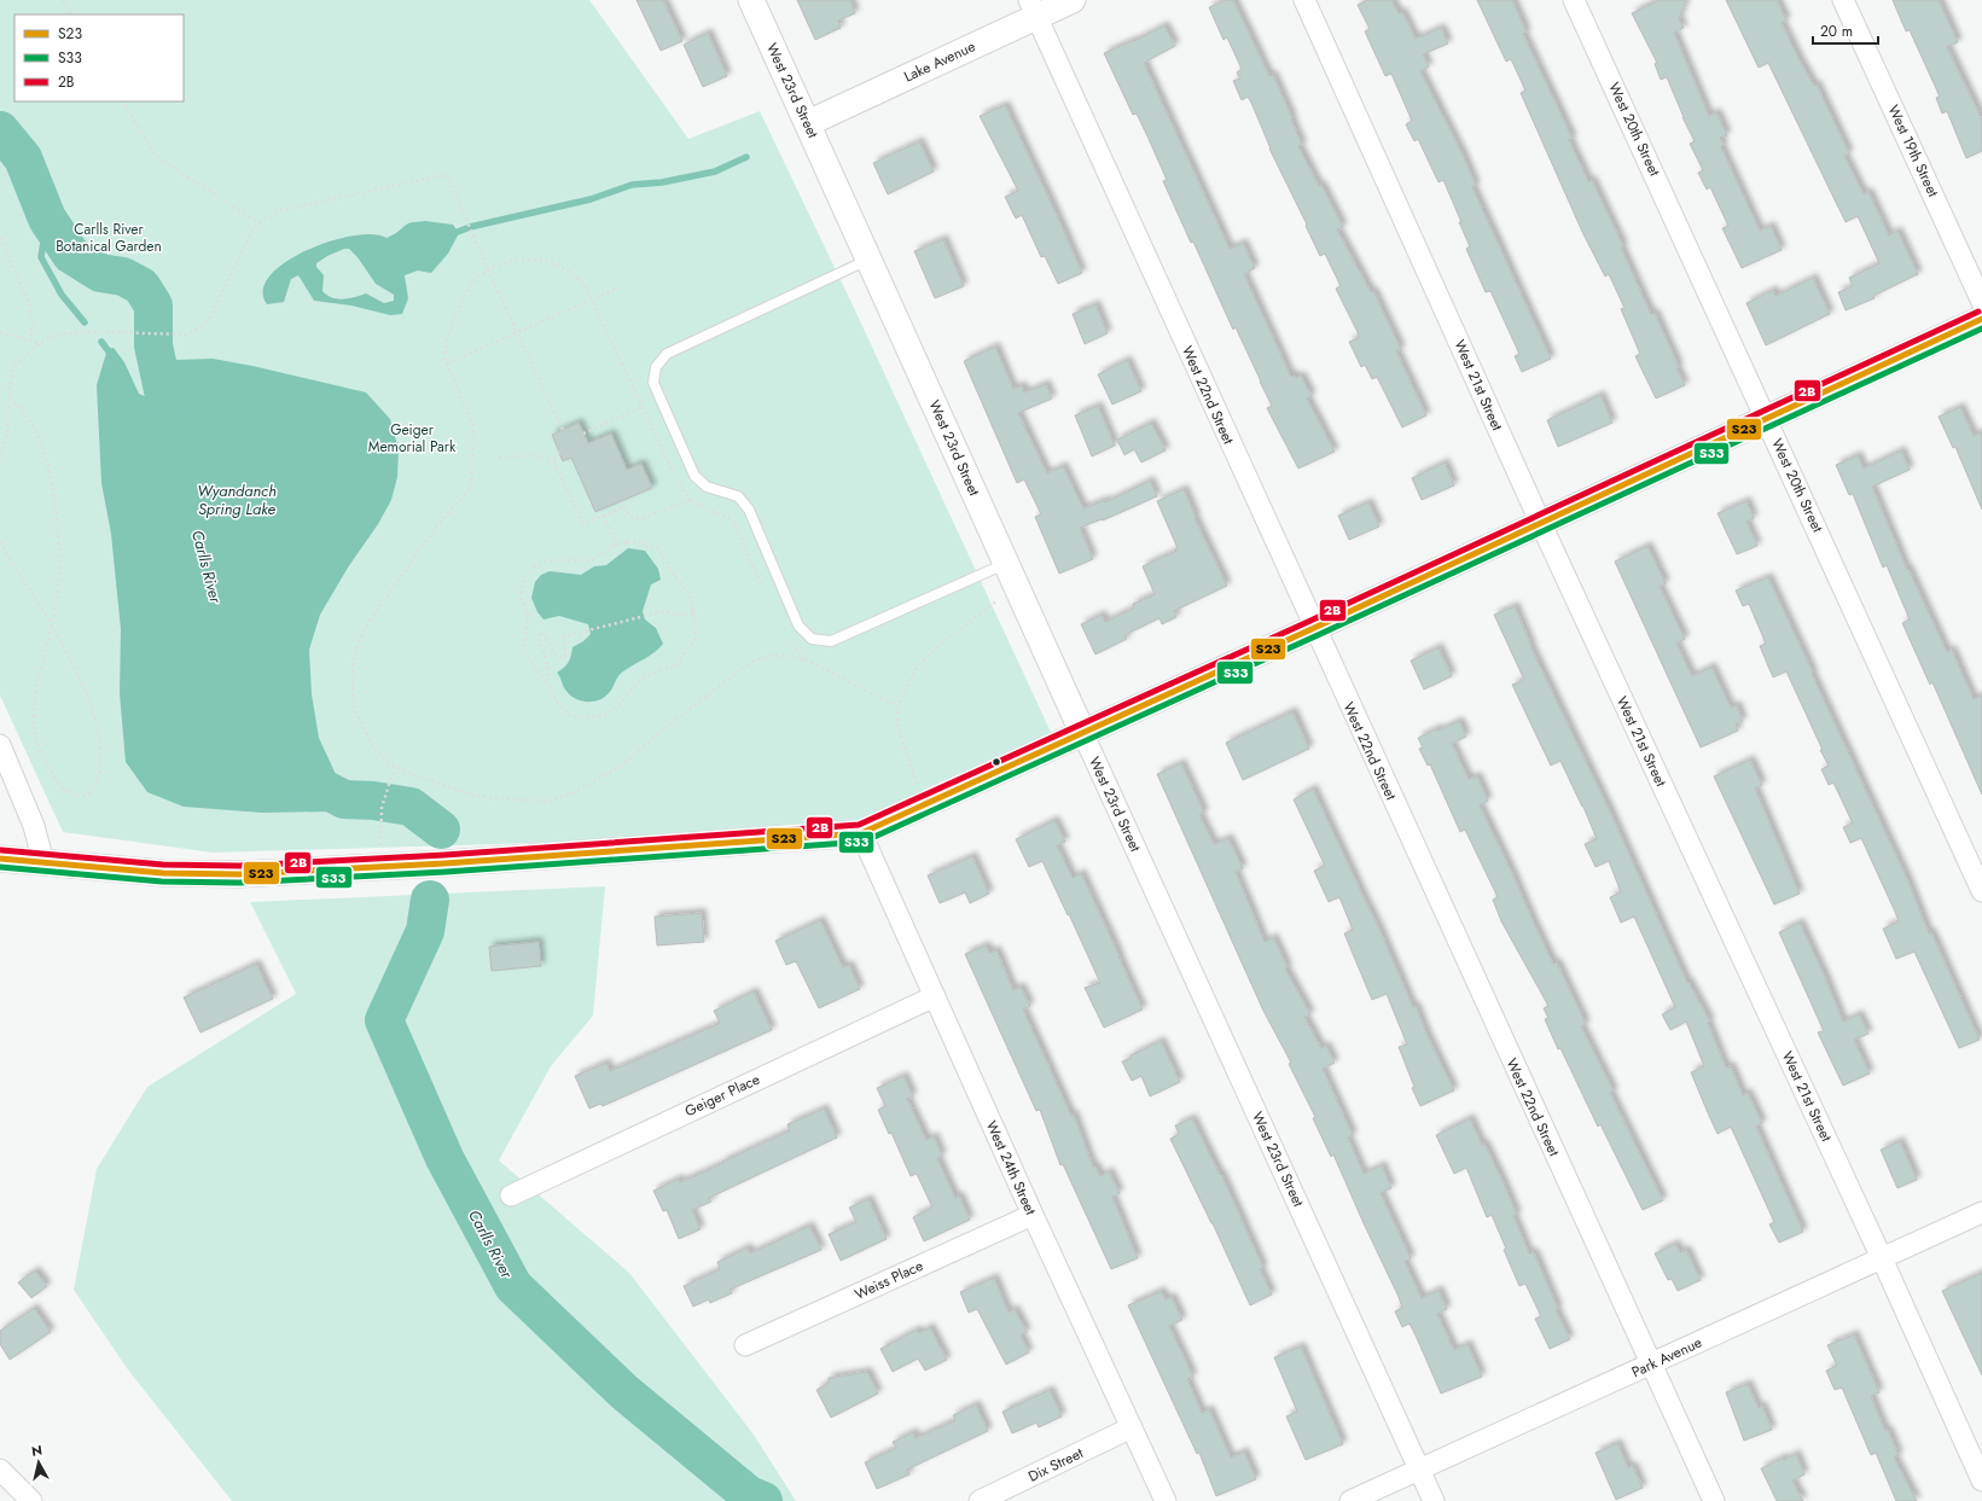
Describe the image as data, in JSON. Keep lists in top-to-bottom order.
{
  "streets": {
    "street": [
      "Lake Avenue",
      "West 23rd Street",
      "West 20th Street",
      "West 19th Street",
      "West 21st Street",
      "West 22nd Street",
      "Geiger Place",
      "West 24th Street",
      "Weiss Place",
      "Park Avenue",
      "Dix Street"
    ]
  },
  "crossings": [
    ["Lake Avenue", "West 23rd Street"],
    ["Lake Avenue", "West 22nd Street"],
    ["West 23rd Street", "Park Avenue"],
    ["West 21st Street", "Park Avenue"],
    ["West 22nd Street", "Park Avenue"],
    ["Geiger Place", "West 24th Street"],
    ["West 24th Street", "Weiss Place"],
    ["West 24th Street", "Dix Street"]
  ],
  "water": ["Wyandanch Spring Lake", "Carlls River"],
  "parks": ["Carlls River Botanical Garden", "Geiger Memorial Park"],
  "lines": ["transit line 2B", "transit line S23", "transit line S33"],
  "legend": ["S23", "S33", "2B"],
  "scale_bar": "20 m",
  "north": "top"
}
